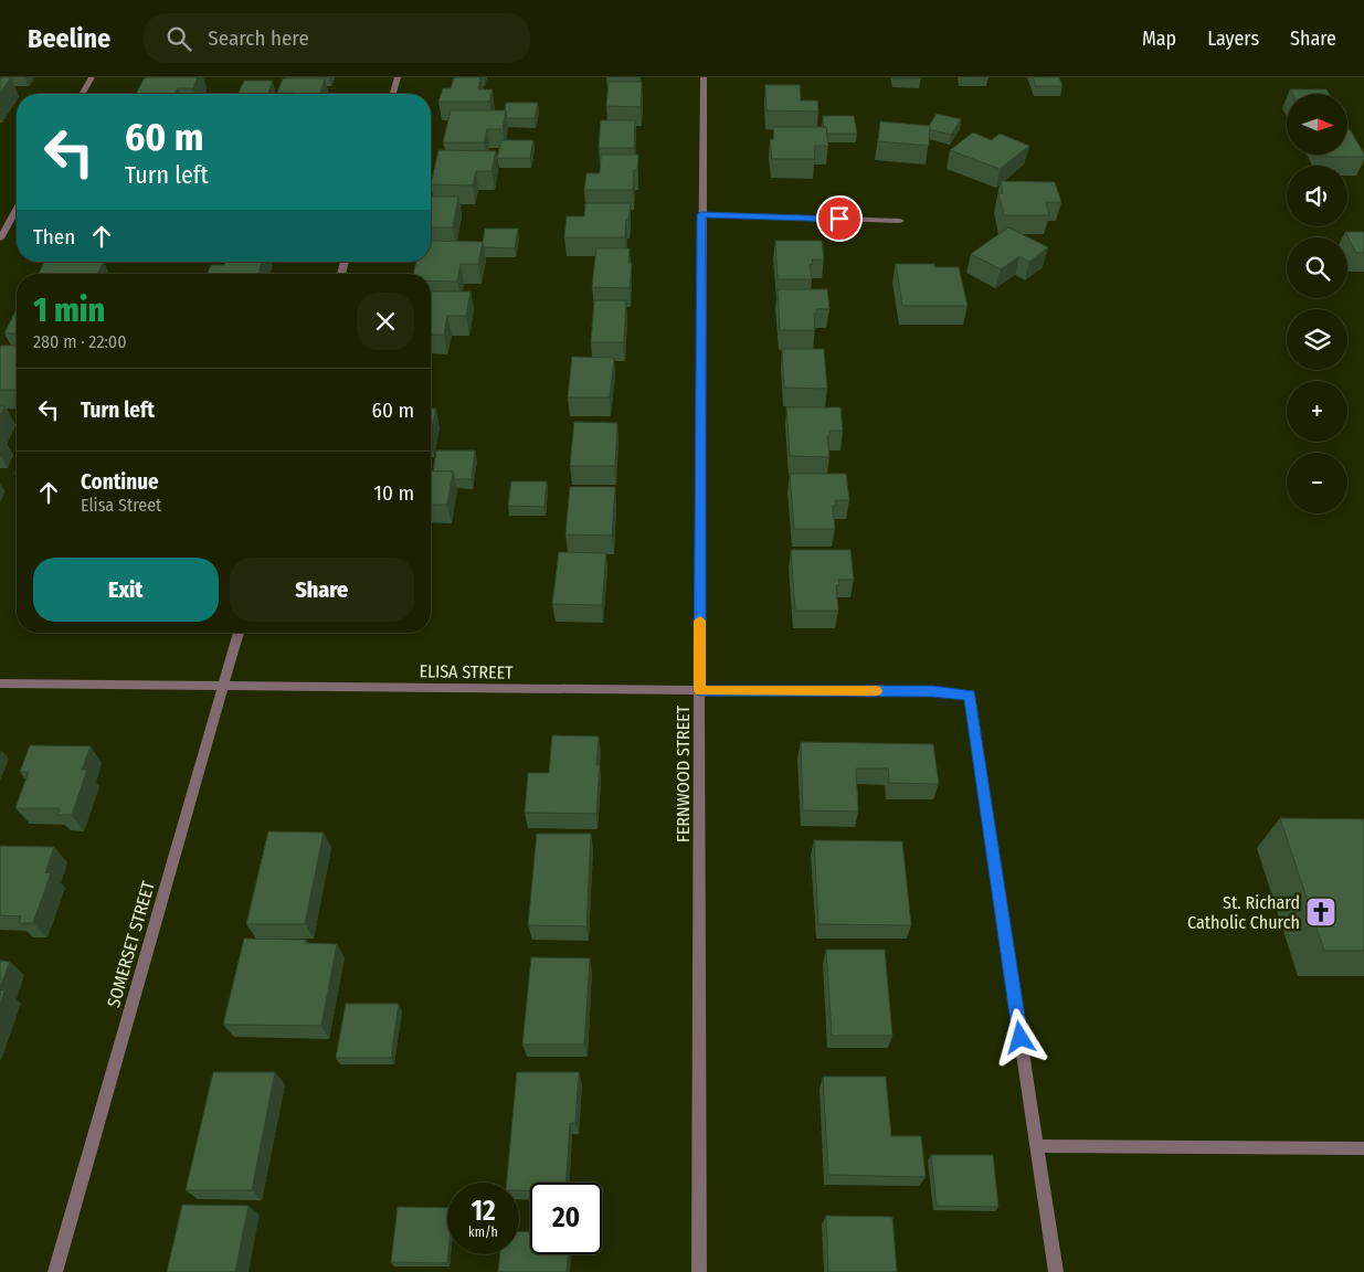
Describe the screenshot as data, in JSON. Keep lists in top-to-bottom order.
{
  "streets": {
    "street": ["ELISA STREET", "FERNWOOD STREET", "SOMERSET STREET"]
  },
  "crossings": [
    ["ELISA STREET", "FERNWOOD STREET"],
    ["ELISA STREET", "SOMERSET STREET"]
  ],
  "places": {
    "church": ["St. Richard Catholic Church"]
  },
  "north": "right",
  "page": {
    "header": "Beeline",
    "search": "Search here",
    "nav": ["Map", "Layers", "Share"],
    "map_buttons": ["+", "−"],
    "turn": ["60 m", "Turn left"],
    "then": "Then",
    "heading": ["1 min", "280 m · 22:00"],
    "list": [
      {
        "name": "Turn left",
        "value": "60 m"
      },
      {
        "name": "Continue",
        "note": "Elisa Street",
        "value": "10 m"
      }
    ],
    "buttons": ["Exit", "Share"],
    "speed": "12 km/h",
    "limit": "20"
  }
}
